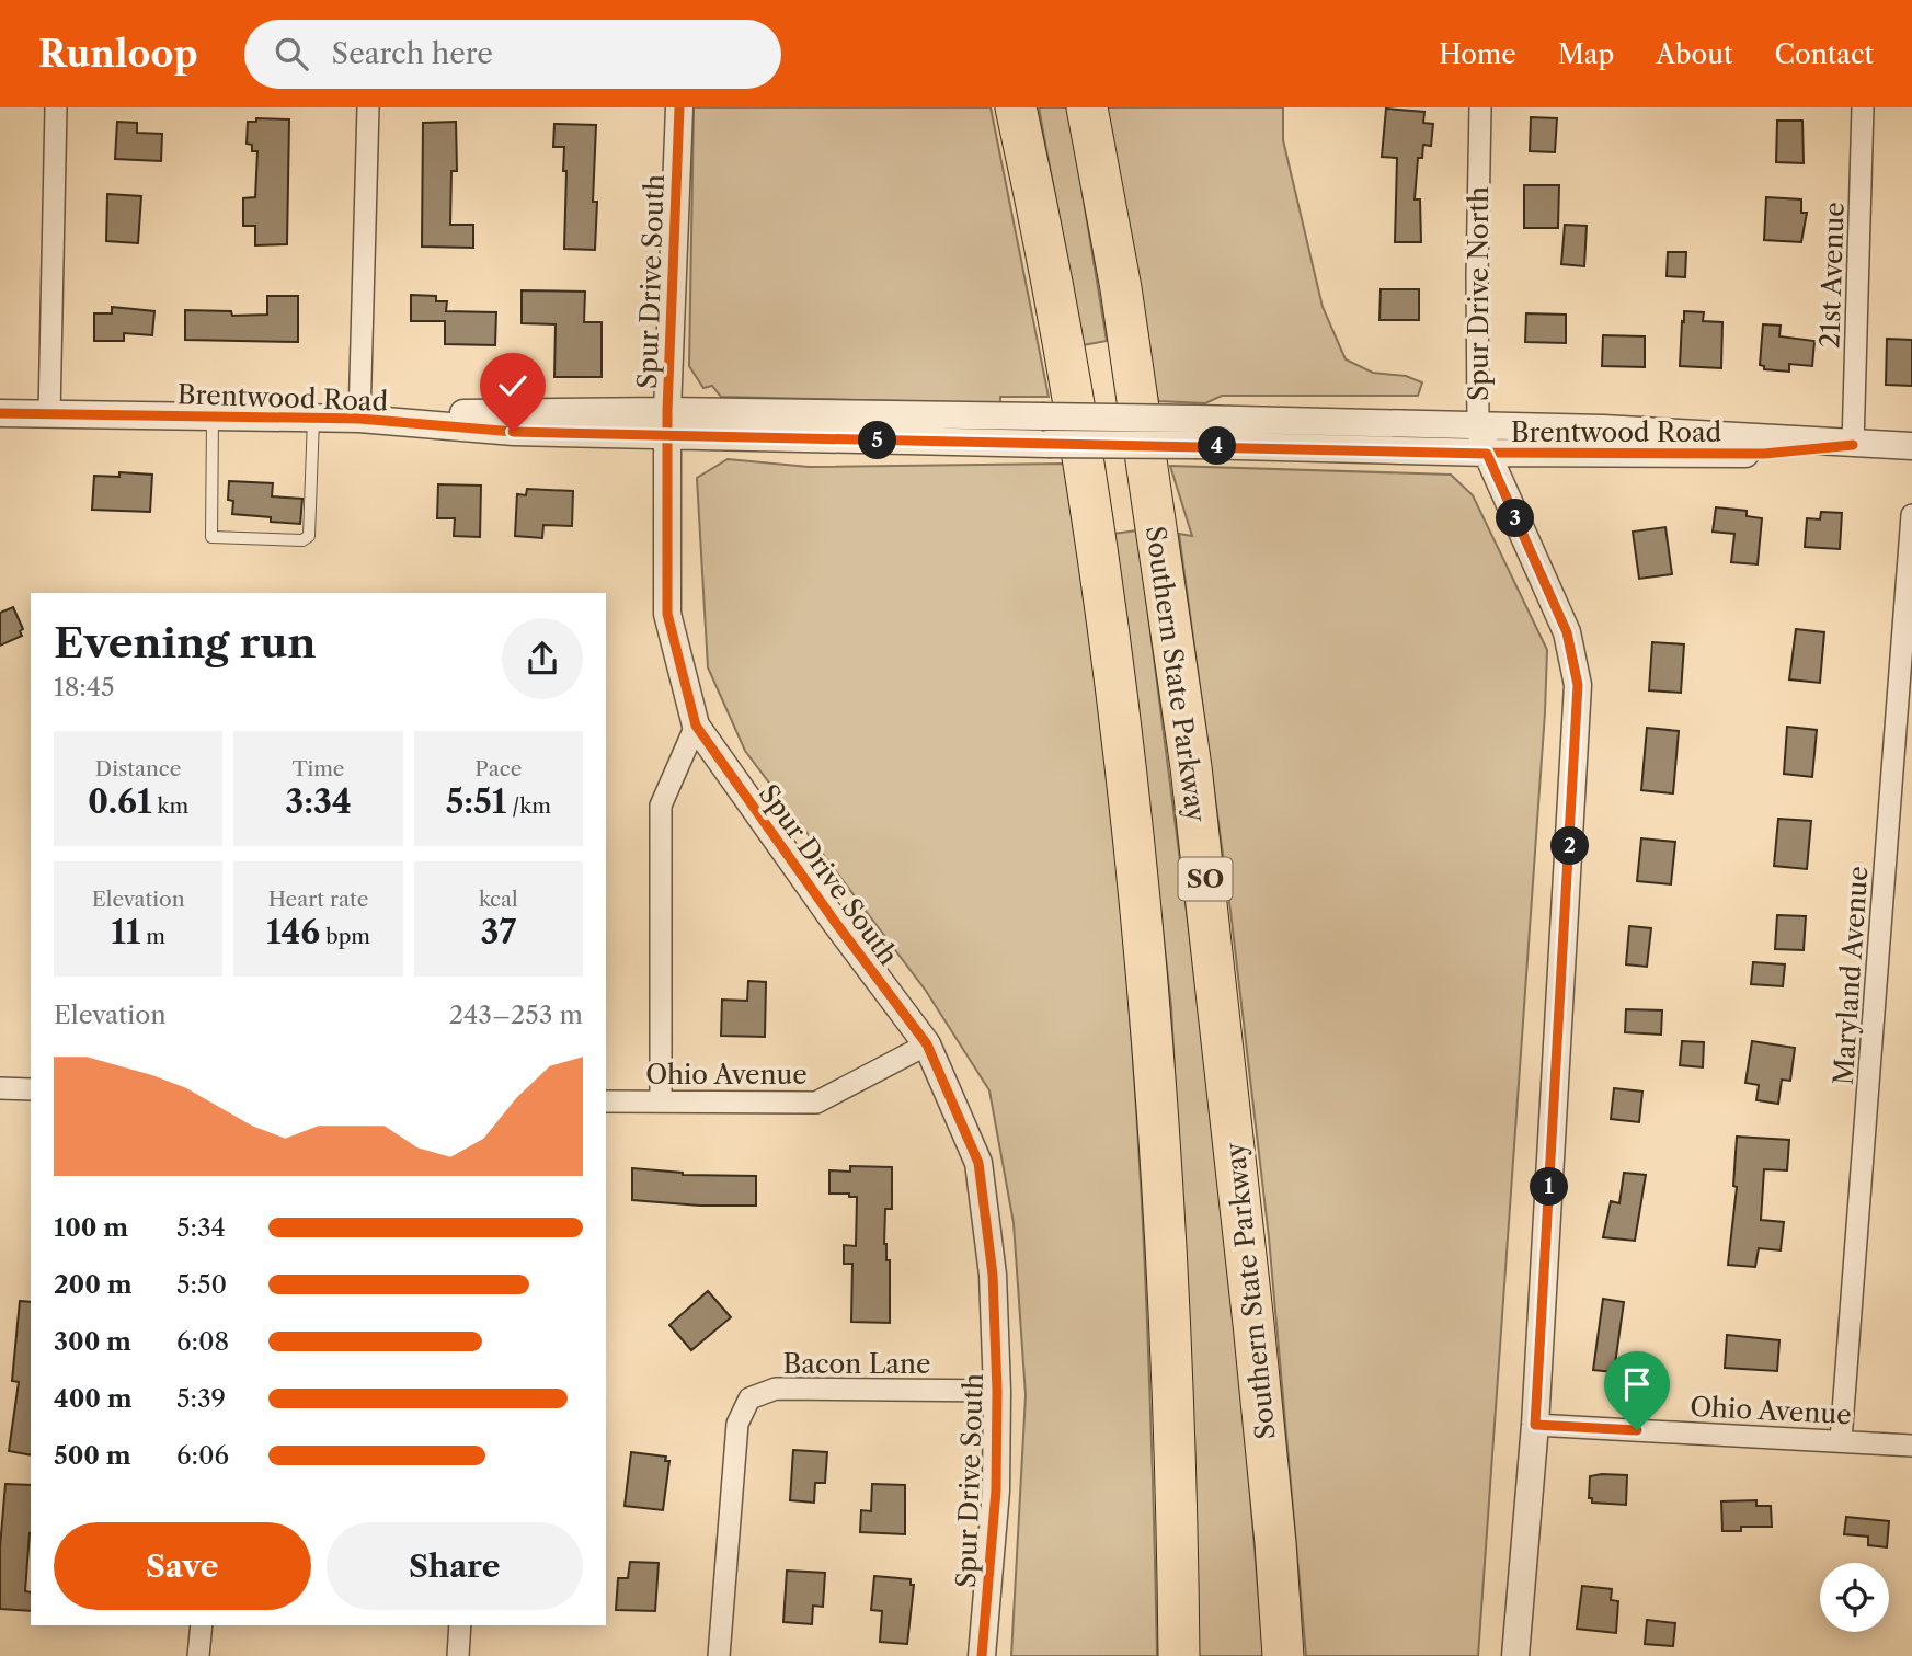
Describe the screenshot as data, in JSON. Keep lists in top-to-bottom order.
{
  "streets": {
    "highway": ["Southern State Parkway", "SO"],
    "street": [
      "21st Avenue",
      "Spur Drive South",
      "Spur Drive North",
      "Brentwood Road",
      "Maryland Avenue",
      "Ohio Avenue",
      "Bacon Lane"
    ]
  },
  "crossings": [
    ["21st Avenue", "Brentwood Road"],
    ["Spur Drive South", "Brentwood Road"],
    ["Spur Drive South", "Ohio Avenue"],
    ["Spur Drive South", "Bacon Lane"],
    ["Spur Drive North", "Brentwood Road"],
    ["Spur Drive North", "Ohio Avenue"],
    ["Maryland Avenue", "Ohio Avenue"]
  ],
  "page": {
    "header": "Runloop",
    "search": "Search here",
    "nav": [
      "Home",
      "Map",
      "About",
      "Contact"
    ],
    "pins": [
      "5",
      "4",
      "3",
      "2",
      "1"
    ],
    "heading": ["Evening run", "18:45"],
    "stats": [
      ["Distance", "0.61 km"],
      ["Time", "3:34"],
      ["Pace", "5:51 /km"],
      ["Elevation", "11 m"],
      ["Heart rate", "146 bpm"],
      ["kcal", "37"]
    ],
    "chart": ["Elevation", "243–253 m"],
    "list": [
      {
        "name": "100 m",
        "note": "5:34"
      },
      {
        "name": "200 m",
        "note": "5:50"
      },
      {
        "name": "300 m",
        "note": "6:08"
      },
      {
        "name": "400 m",
        "note": "5:39"
      },
      {
        "name": "500 m",
        "note": "6:06"
      }
    ],
    "buttons": ["Save", "Share"]
  }
}
